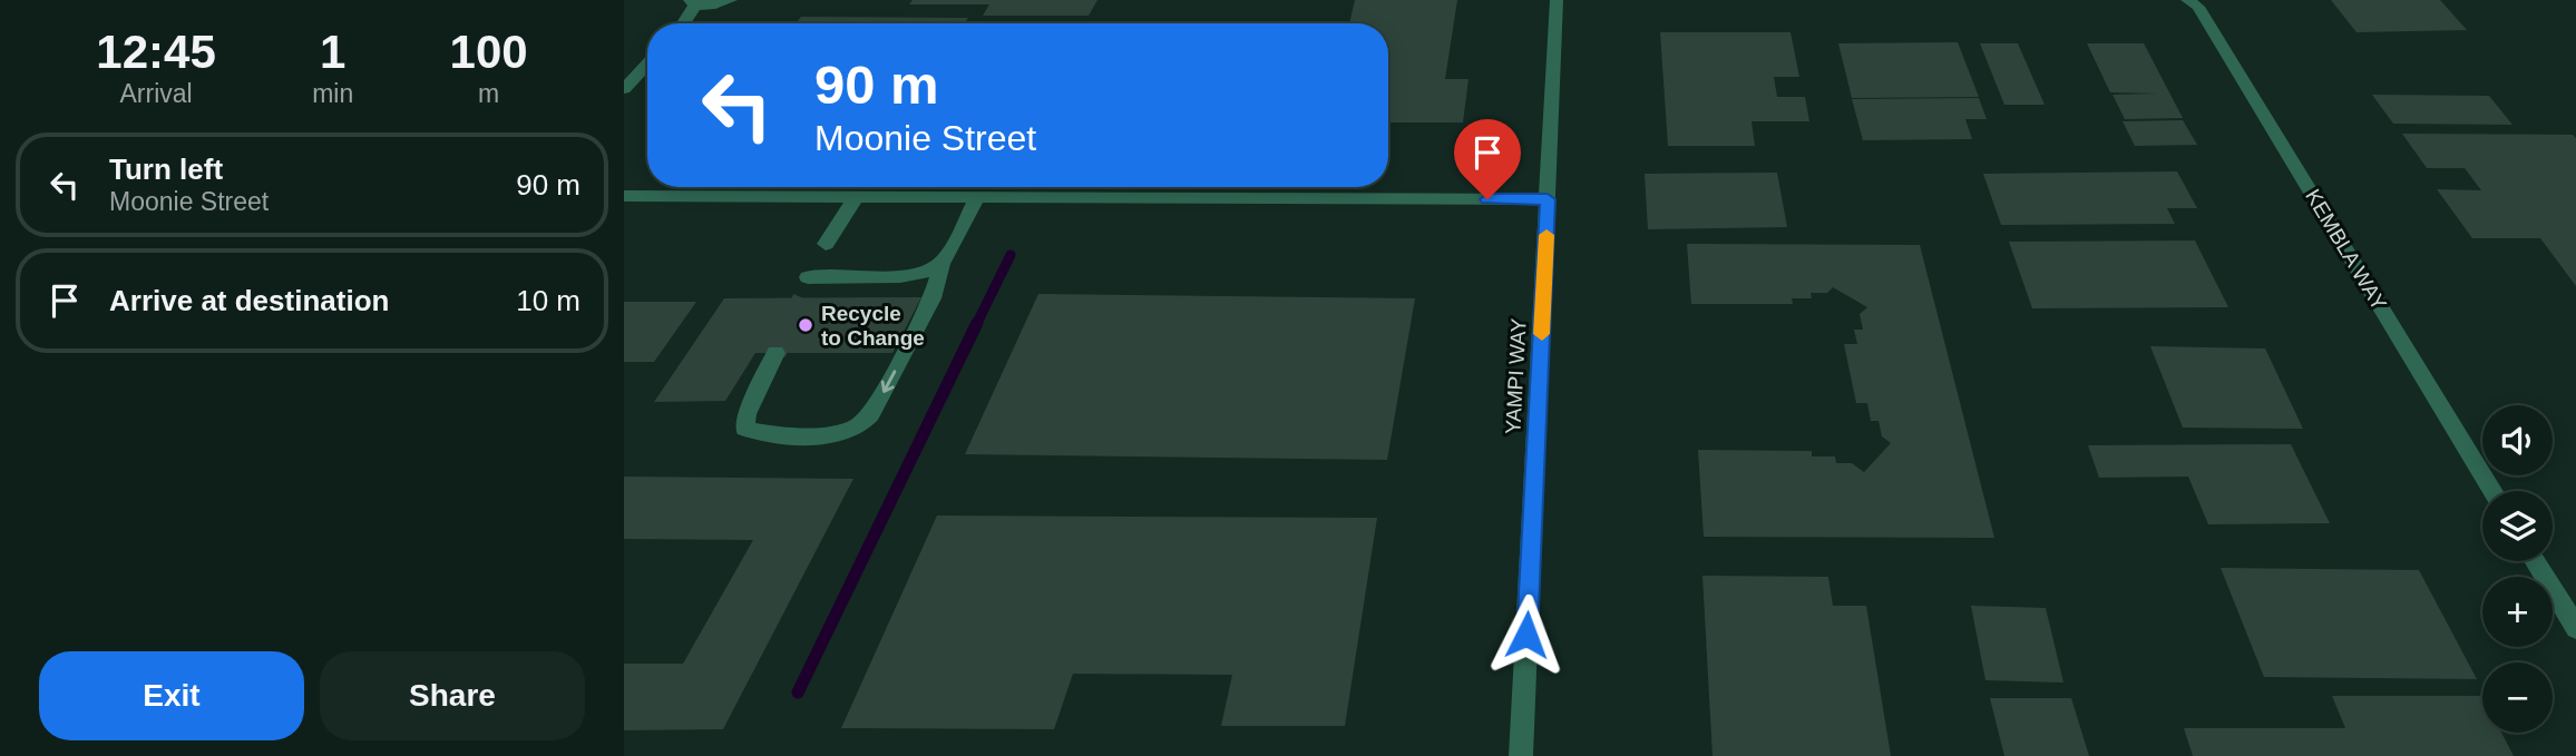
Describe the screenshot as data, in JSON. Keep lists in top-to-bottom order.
{
  "streets": {
    "street": ["KEMBLA WAY", "YAMPI WAY"]
  },
  "places": ["Recycle to Change"],
  "page": {
    "eta": [
      "12:45",
      "Arrival",
      "1",
      "min",
      "100",
      "m"
    ],
    "turn": ["90 m", "Moonie Street"],
    "list": [
      {
        "name": "Turn left",
        "note": "Moonie Street",
        "value": "90 m"
      },
      {
        "name": "Arrive at destination",
        "value": "10 m"
      }
    ],
    "map_buttons": ["+", "−"],
    "buttons": ["Exit", "Share"]
  }
}
